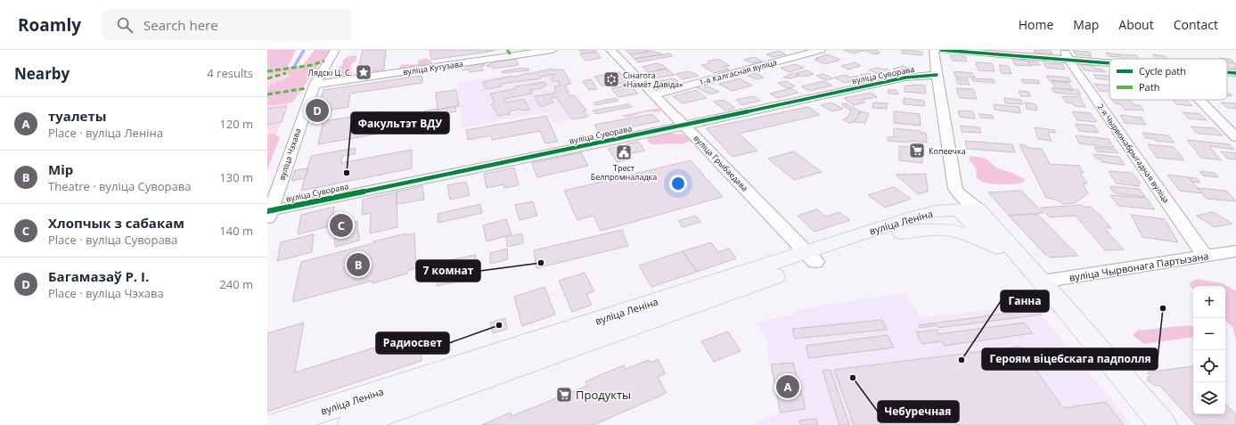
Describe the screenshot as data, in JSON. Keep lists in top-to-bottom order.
{
  "streets": {
    "main road": ["вуліца Леніна"],
    "street": [
      "вуліца Кутузава",
      "1-я Калгасная вуліца",
      "вуліца Суворава",
      "2-я Чырвонабрыгадная вуліца",
      "вуліца Чэхава",
      "вуліца Грыбаедава",
      "вуліца Чырвонага Партызана"
    ]
  },
  "crossings": [
    ["вуліца Кутузава", "вуліца Чэхава"],
    ["1-я Калгасная вуліца", "вуліца Грыбаедава"],
    ["вуліца Суворава", "вуліца Чэхава"],
    ["вуліца Суворава", "вуліца Грыбаедава"],
    ["2-я Чырвонабрыгадная вуліца", "вуліца Чырвонага Партызана"],
    ["вуліца Грыбаедава", "вуліца Леніна"]
  ],
  "places": {
    "place": ["Лядскі Ц. С."],
    "synagogue": ["Сінагога «Намёт Давіда»"],
    "supermarket": ["Копеечка", "Продукты"],
    "public building": ["Трест Белпромналадка"],
    "other": [
      "Факультэт ВДУ",
      "7 комнат",
      "Героям віцебскага падполля",
      "Радиосвет",
      "Ганна",
      "Чебуречная"
    ]
  },
  "legend": ["Cycle path", "Path"],
  "page": {
    "header": "Roamly",
    "search": "Search here",
    "nav": [
      "Home",
      "Map",
      "About",
      "Contact"
    ],
    "heading": ["Nearby", "4 results"],
    "list": [
      {
        "mark": "A",
        "name": "туалеты",
        "note": "Place · вуліца Леніна",
        "value": "120 m"
      },
      {
        "mark": "B",
        "name": "Мір",
        "note": "Theatre · вуліца Суворава",
        "value": "130 m"
      },
      {
        "mark": "C",
        "name": "Хлопчык з сабакам",
        "note": "Place · вуліца Суворава",
        "value": "140 m"
      },
      {
        "mark": "D",
        "name": "Багамазаў Р. І.",
        "note": "Place · вуліца Чэхава",
        "value": "240 m"
      }
    ],
    "pins": [
      "D",
      "C",
      "B",
      "A"
    ],
    "map_buttons": ["+", "−"]
  }
}
